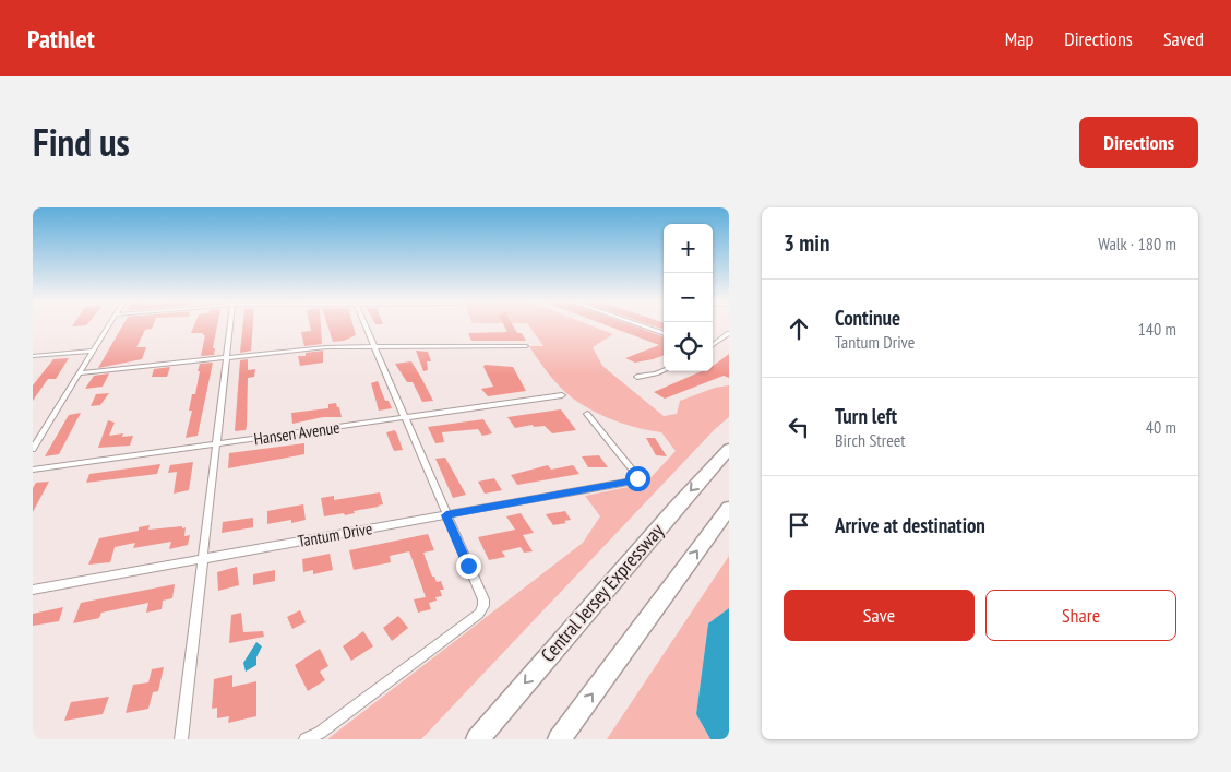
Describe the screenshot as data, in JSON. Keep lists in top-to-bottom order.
{
  "streets": {
    "highway": ["Central Jersey Expressway"],
    "street": ["Hansen Avenue", "Tantum Drive"]
  },
  "page": {
    "header": "Pathlet",
    "nav": ["Map", "Directions", "Saved"],
    "title": "Find us",
    "buttons": [
      "Directions",
      ["Save", "Share"]
    ],
    "heading": ["3 min", "Walk · 180 m"],
    "map_buttons": ["+", "−"],
    "list": [
      ["Continue", "Tantum Drive", "140 m"],
      ["Turn left", "Birch Street", "40 m"],
      "Arrive at destination"
    ]
  }
}
